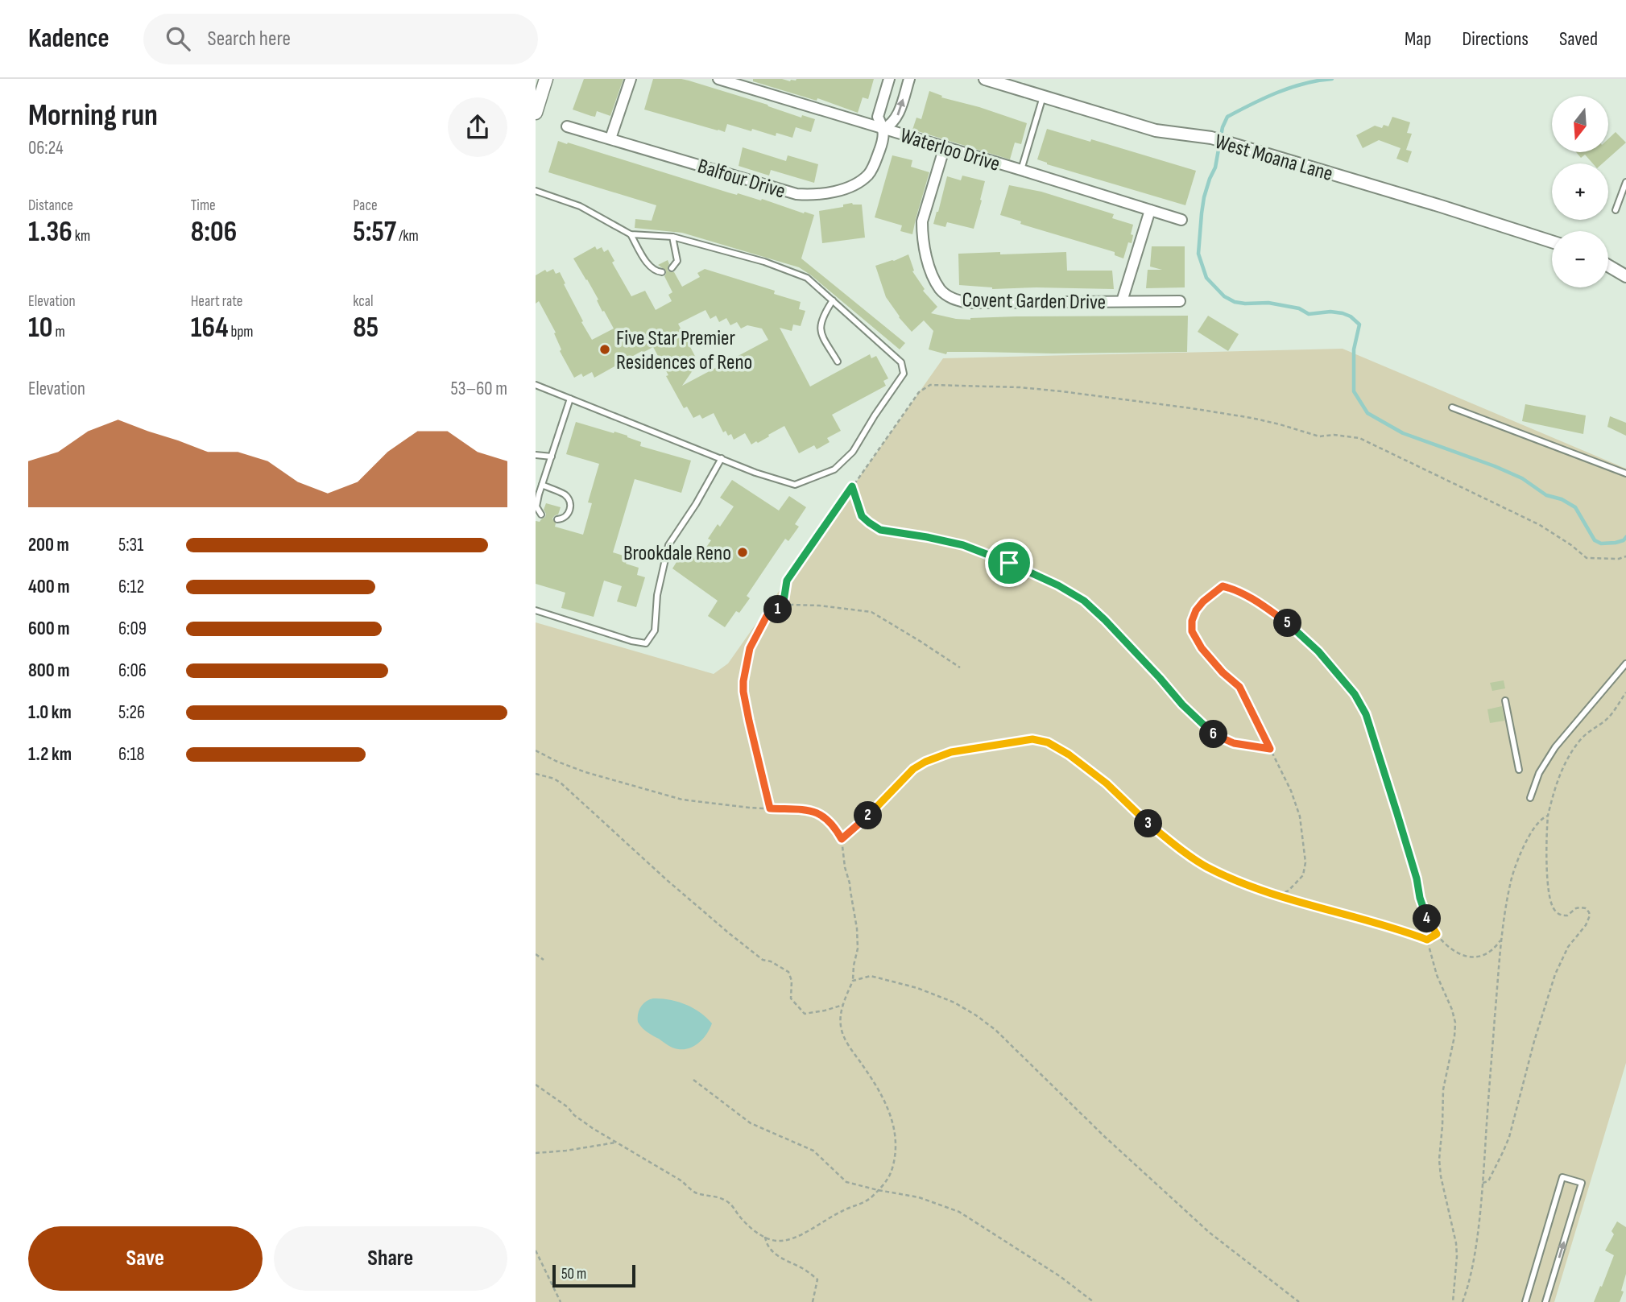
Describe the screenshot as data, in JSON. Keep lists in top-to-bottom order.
{
  "streets": {
    "street": [
      "Waterloo Drive",
      "West Moana Lane",
      "Balfour Drive",
      "Covent Garden Drive"
    ]
  },
  "crossings": [
    ["Waterloo Drive", "Balfour Drive"],
    ["Waterloo Drive", "Covent Garden Drive"]
  ],
  "places": ["Five Star Premier Residences of Reno", "Brookdale Reno"],
  "scale_bar": "50 m",
  "north": "bottom",
  "page": {
    "header": "Kadence",
    "search": "Search here",
    "nav": ["Map", "Directions", "Saved"],
    "heading": ["Morning run", "06:24"],
    "map_buttons": ["+", "−"],
    "stats": [
      ["Distance", "1.36 km"],
      ["Time", "8:06"],
      ["Pace", "5:57 /km"],
      ["Elevation", "10 m"],
      ["Heart rate", "164 bpm"],
      ["kcal", "85"]
    ],
    "chart": ["Elevation", "53–60 m"],
    "list": [
      {
        "name": "200 m",
        "note": "5:31"
      },
      {
        "name": "400 m",
        "note": "6:12"
      },
      {
        "name": "600 m",
        "note": "6:09"
      },
      {
        "name": "800 m",
        "note": "6:06"
      },
      {
        "name": "1.0 km",
        "note": "5:26"
      },
      {
        "name": "1.2 km",
        "note": "6:18"
      }
    ],
    "pins": [
      "1",
      "5",
      "6",
      "2",
      "3",
      "4"
    ],
    "buttons": ["Save", "Share"],
    "scale": "50 m"
  }
}
